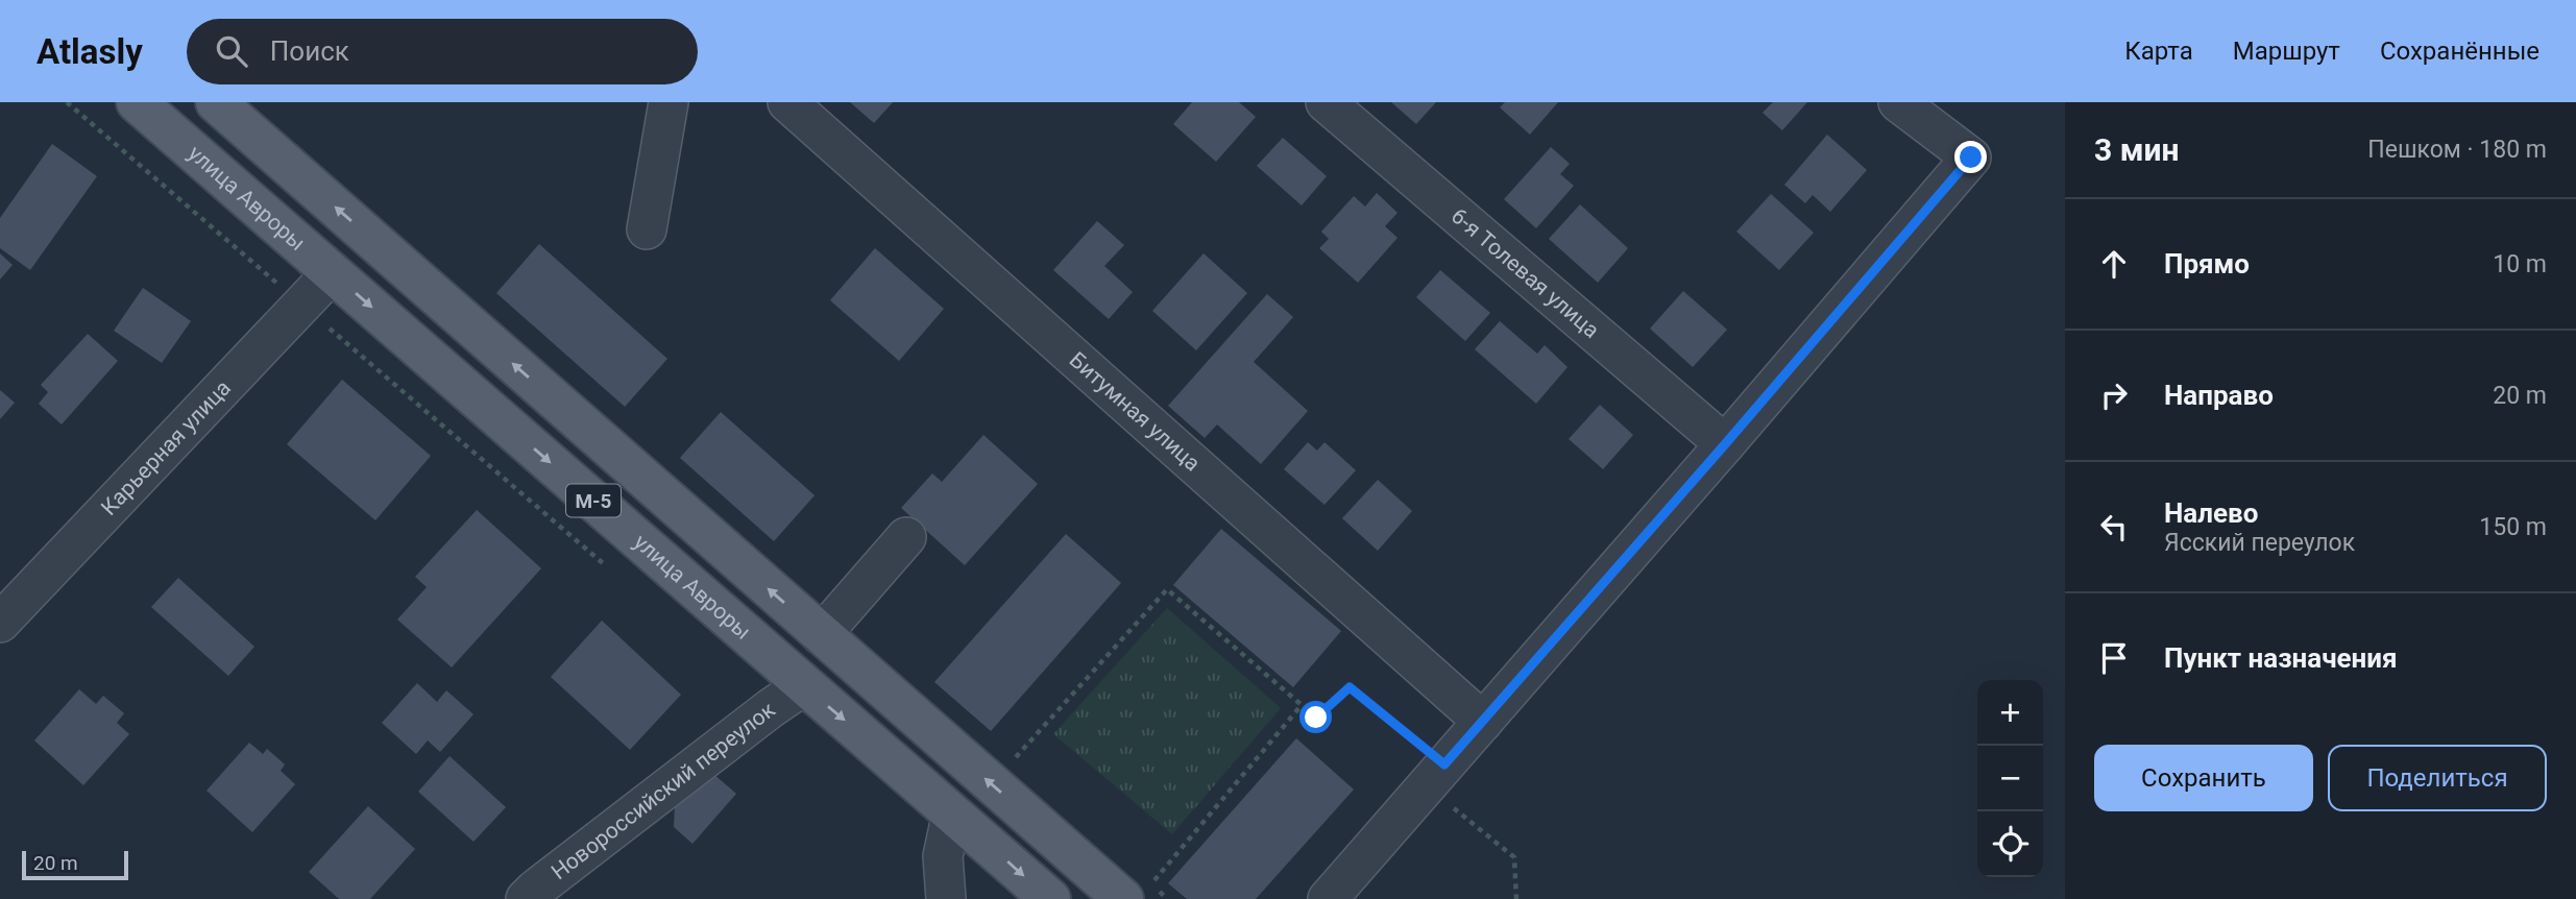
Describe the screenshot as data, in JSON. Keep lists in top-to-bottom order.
{
  "streets": {
    "main road": ["улица Авроры", "М-5"],
    "street": [
      "6-я Толевая улица",
      "Битумная улица",
      "Карьерная улица",
      "Новороссийский переулок"
    ]
  },
  "crossings": [
    ["улица Авроры", "Карьерная улица"],
    ["улица Авроры", "Новороссийский переулок"]
  ],
  "scale_bar": "20 m",
  "page": {
    "header": "Atlasly",
    "search": "Поиск",
    "nav": ["Карта", "Маршрут", "Сохранённые"],
    "heading": ["3 мин", "Пешком · 180 m"],
    "list": [
      ["Прямо", "10 m"],
      ["Направо", "20 m"],
      ["Налево", "Ясский переулок", "150 m"],
      "Пункт назначения"
    ],
    "map_buttons": ["+", "−"],
    "buttons": ["Сохранить", "Поделиться"],
    "scale": "20 m"
  }
}
